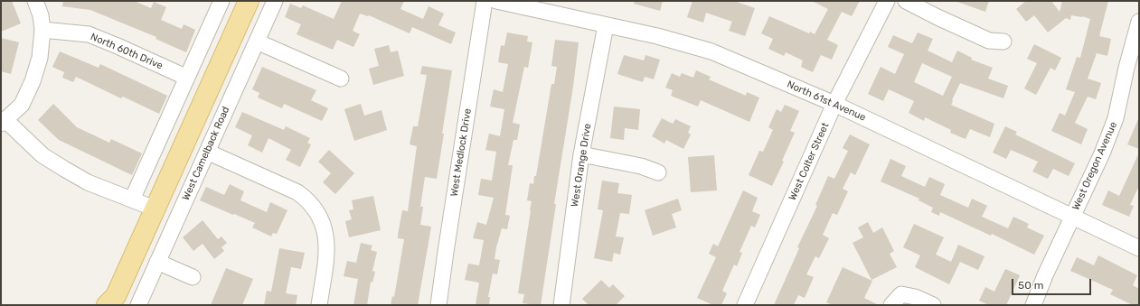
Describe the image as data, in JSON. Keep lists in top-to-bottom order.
{
  "streets": {
    "street": [
      "North 60th Drive",
      "North 61st Avenue",
      "West Medlock Drive",
      "West Camelback Road",
      "West Colter Street",
      "West Orange Drive",
      "West Oregon Avenue"
    ]
  },
  "crossings": [
    ["North 61st Avenue", "West Colter Street"],
    ["North 61st Avenue", "West Orange Drive"],
    ["North 61st Avenue", "West Oregon Avenue"]
  ],
  "scale_bar": "50 m"
}
